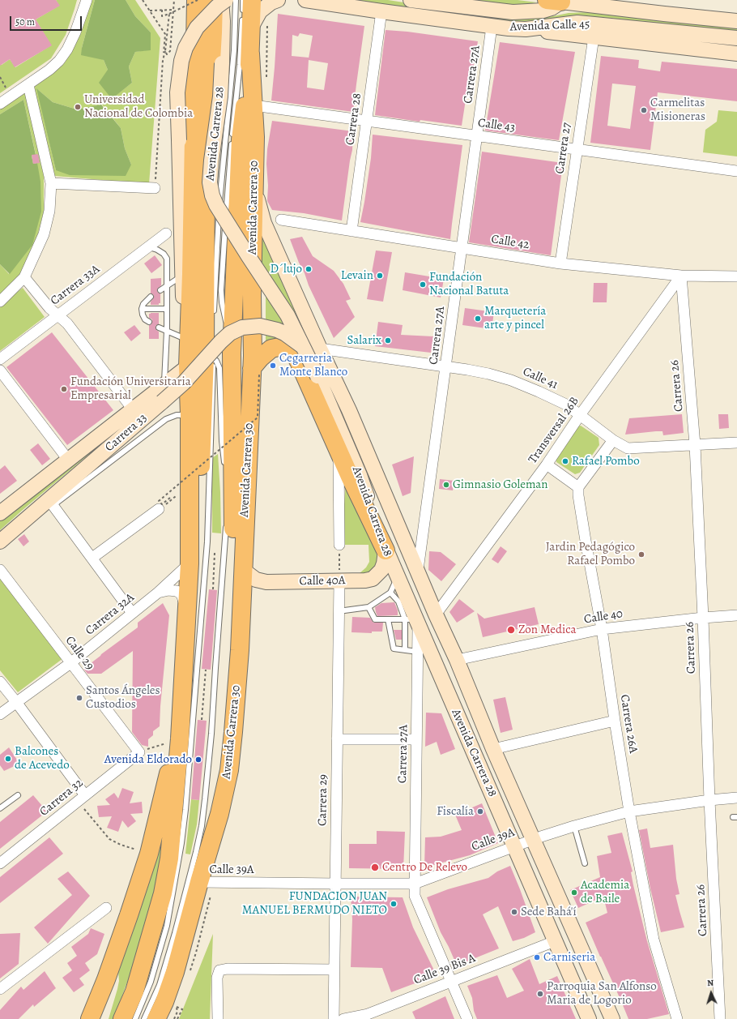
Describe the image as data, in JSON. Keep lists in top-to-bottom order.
{
  "streets": {
    "highway": ["Avenida Carrera 30"],
    "main road": [
      "Avenida Calle 45",
      "Avenida Carrera 28",
      "Carrera 33",
      "Calle 40A"
    ],
    "street": [
      "Carrera 27A",
      "Carrera 28",
      "Calle 43",
      "Carrera 27",
      "Calle 42",
      "Carrera 33A",
      "Calle 41",
      "Carrera 26",
      "Transversal 26B",
      "Carrera 32A",
      "Calle 40",
      "Calle 29",
      "Carrera 26A",
      "Carrera 32",
      "Carrera 29",
      "Calle 39A",
      "Calle 39 Bis A"
    ]
  },
  "crossings": [
    ["Avenida Calle 45", "Carrera 27A"],
    ["Avenida Calle 45", "Carrera 28"],
    ["Carrera 27A", "Calle 43"],
    ["Carrera 27A", "Avenida Carrera 28"],
    ["Carrera 27A", "Calle 42"],
    ["Carrera 27A", "Calle 41"],
    ["Carrera 27A", "Calle 39A"],
    ["Carrera 27A", "Calle 39 Bis A"],
    ["Carrera 28", "Calle 43"],
    ["Carrera 28", "Calle 42"],
    ["Calle 43", "Carrera 27"],
    ["Calle 43", "Avenida Carrera 30"],
    ["Avenida Carrera 28", "Avenida Carrera 30"],
    ["Avenida Carrera 28", "Calle 41"],
    ["Avenida Carrera 28", "Transversal 26B"],
    ["Avenida Carrera 28", "Carrera 33"],
    ["Avenida Carrera 28", "Calle 40A"],
    ["Avenida Carrera 28", "Calle 40"],
    ["Avenida Carrera 28", "Calle 39A"],
    ["Avenida Carrera 28", "Calle 39 Bis A"],
    ["Carrera 27", "Calle 42"],
    ["Avenida Carrera 30", "Calle 40A"],
    ["Avenida Carrera 30", "Calle 39A"],
    ["Calle 42", "Carrera 26"],
    ["Calle 42", "Transversal 26B"],
    ["Calle 41", "Carrera 26"],
    ["Calle 41", "Transversal 26B"],
    ["Carrera 26", "Transversal 26B"],
    ["Carrera 26", "Calle 40"],
    ["Carrera 26", "Calle 39A"],
    ["Calle 40A", "Carrera 29"],
    ["Carrera 32A", "Calle 29"],
    ["Calle 40", "Carrera 26A"],
    ["Calle 29", "Carrera 32"],
    ["Carrera 26A", "Calle 39A"],
    ["Carrera 29", "Calle 39A"]
  ],
  "places": [
    "Universidad Nacional de Colombia",
    "Carmelitas Misioneras",
    "D´lujo",
    "Levain",
    "Fundación Nacional Batuta",
    "Marquetería arte y pincel",
    "Salarix",
    "Cegarreria Monte Blanco",
    "Fundación Universitaria Empresarial",
    "Rafael Pombo",
    "Gimnasio Goleman",
    "Jardin Pedagógico Rafael Pombo",
    "Zon Medica",
    "Santos Ángeles Custodios",
    "Balcones de Acevedo",
    "Avenida Eldorado",
    "Fiscalía",
    "Centro De Relevo",
    "Academia de Baile",
    "FUNDACION JUAN MANUEL BERMUDO NIETO",
    "Sede Bahá'í",
    "Carniseria",
    "Parroquia San Alfonso Maria de Logorio"
  ],
  "scale_bar": "50 m",
  "north": "top"
}
